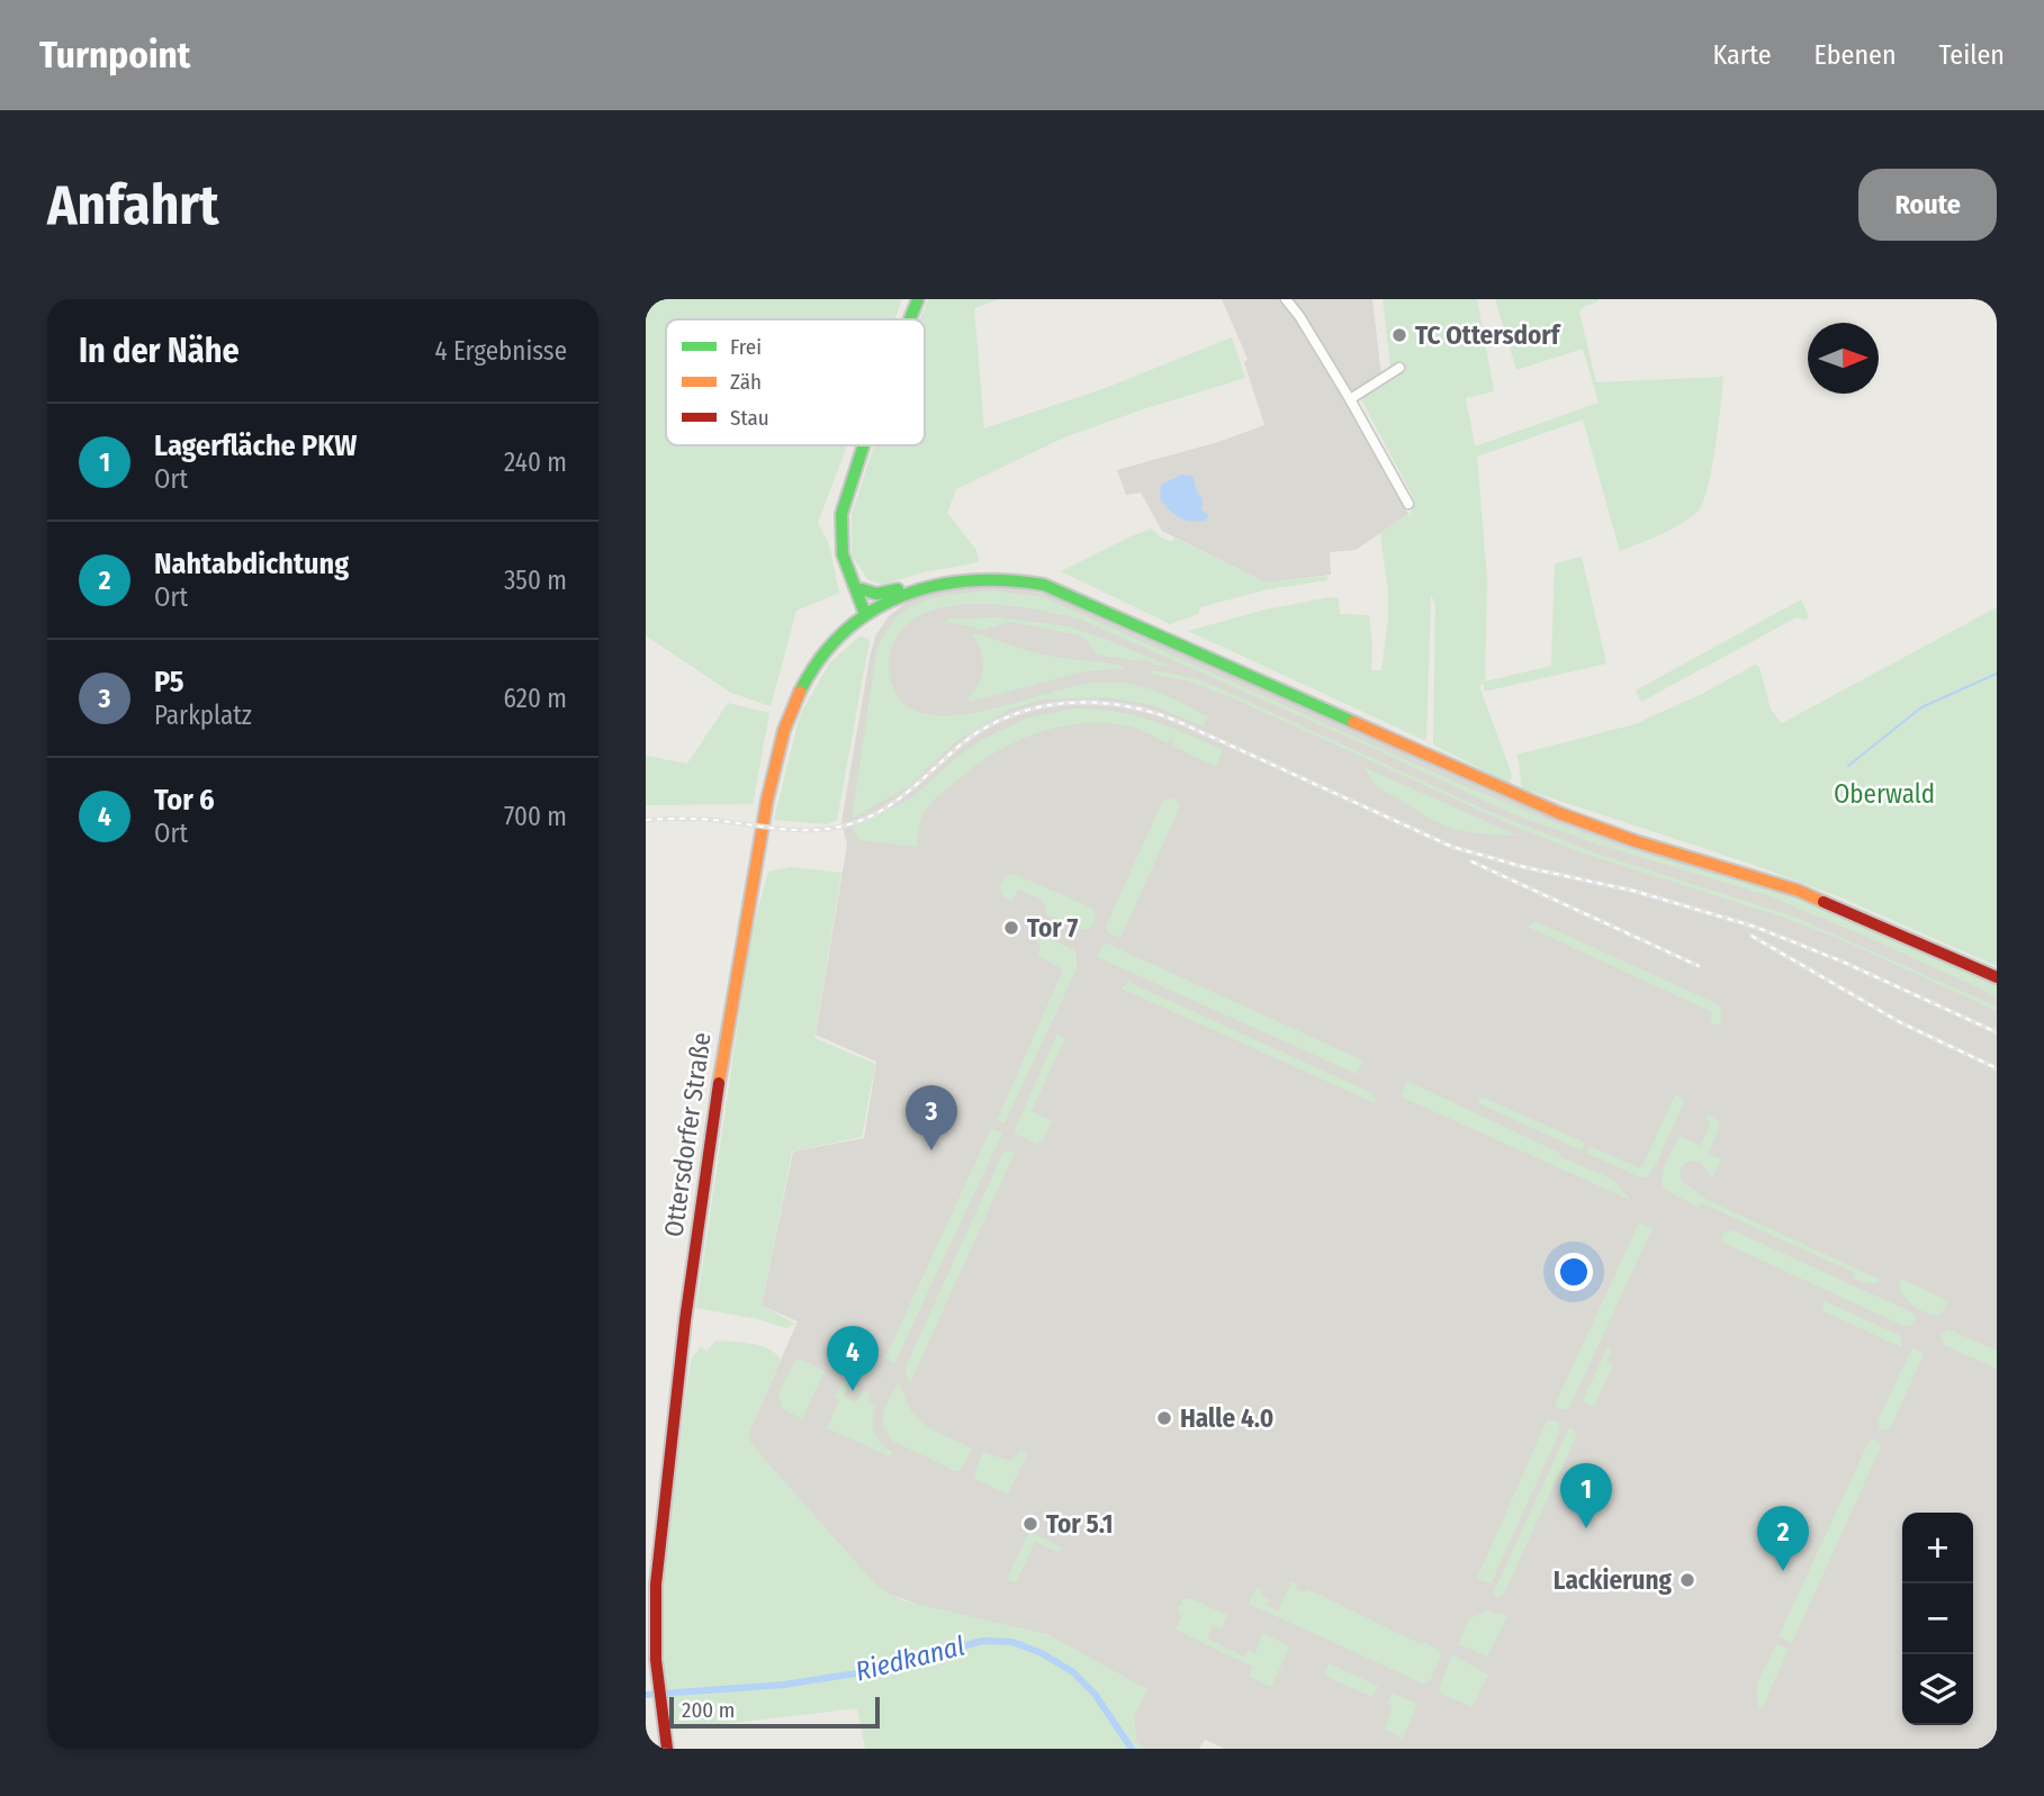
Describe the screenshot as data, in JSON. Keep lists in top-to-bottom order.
{
  "streets": {
    "street": ["Ottersdorfer Straße"]
  },
  "water": ["Riedkanal"],
  "parks": ["Oberwald"],
  "places": [
    "TC Ottersdorf",
    "Tor 7",
    "Halle 4.0",
    "Tor 5.1",
    "Lackierung"
  ],
  "legend": ["Frei", "Zäh", "Stau"],
  "scale_bar": "200 m",
  "north": "right",
  "page": {
    "header": "Turnpoint",
    "nav": ["Karte", "Ebenen", "Teilen"],
    "buttons": "Route",
    "title": "Anfahrt",
    "heading": ["In der Nähe", "4 Ergebnisse"],
    "list": [
      {
        "mark": "1",
        "name": "Lagerfläche PKW",
        "note": "Ort",
        "value": "240 m"
      },
      {
        "mark": "2",
        "name": "Nahtabdichtung",
        "note": "Ort",
        "value": "350 m"
      },
      {
        "mark": "3",
        "name": "P5",
        "note": "Parkplatz",
        "value": "620 m"
      },
      {
        "mark": "4",
        "name": "Tor 6",
        "note": "Ort",
        "value": "700 m"
      }
    ],
    "pins": [
      "3",
      "4",
      "1",
      "2"
    ],
    "map_buttons": ["+", "−"],
    "scale": "200 m"
  }
}
